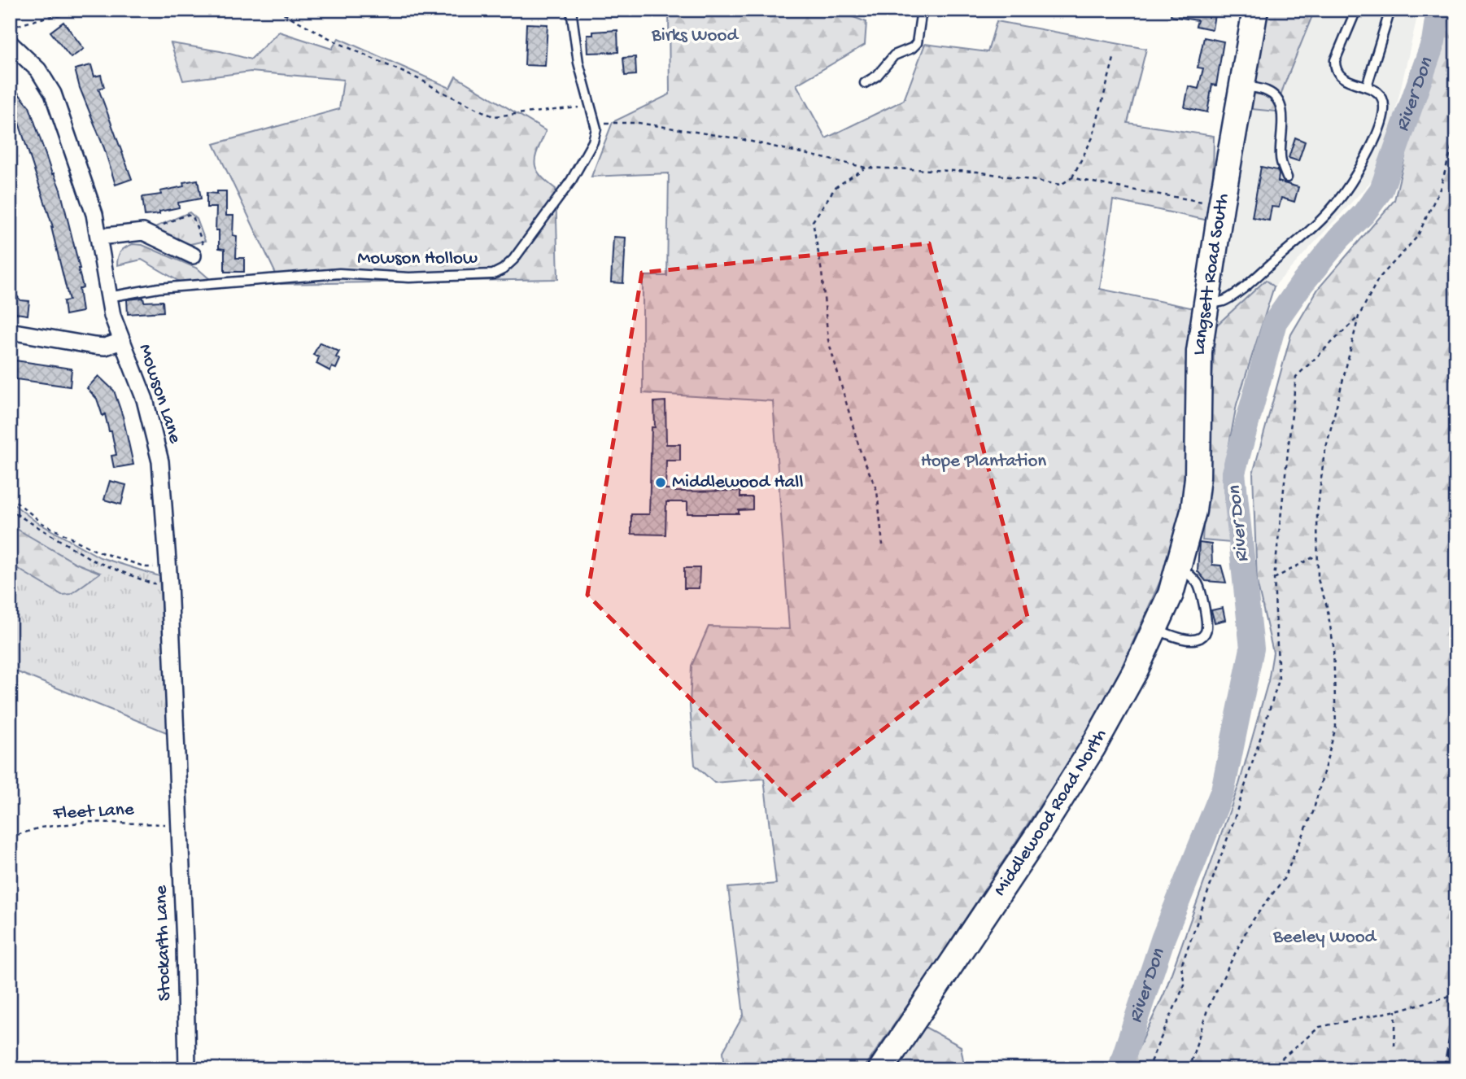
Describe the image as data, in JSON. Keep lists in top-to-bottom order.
{
  "streets": {
    "main road": ["Langsett Road South", "Middlewood Road North"],
    "street": ["Mowson Lane", "Stockarth Lane"],
    "lane": ["Mowson Hollow"],
    "path": ["Fleet Lane"]
  },
  "crossings": [
    ["Mowson Hollow", "Mowson Lane"],
    ["Langsett Road South", "Middlewood Road North"],
    ["Mowson Lane", "Fleet Lane"],
    ["Mowson Lane", "Stockarth Lane"],
    ["Fleet Lane", "Stockarth Lane"]
  ],
  "water": ["River Don"],
  "parks": ["Birks Wood", "Hope Plantation", "Beeley Wood"],
  "places": ["Middlewood Hall"]
}
